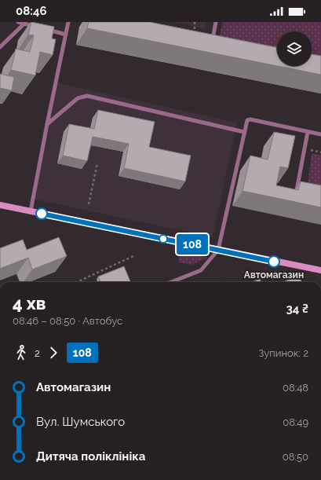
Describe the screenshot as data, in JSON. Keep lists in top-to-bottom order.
{
  "places": ["Автомагазин"],
  "lines": ["bus line 108"],
  "page": {
    "status": "08:46",
    "on_map": "108",
    "heading": ["4 хв", "08:46 – 08:50 · Автобус", "34 ₴"],
    "legs": ["2", "108", "Зупинок: 2"],
    "list": [
      {
        "name": "Автомагазин",
        "value": "08:48"
      },
      {
        "name": "Вул. Шумського",
        "value": "08:49"
      },
      {
        "name": "Дитяча поліклініка",
        "value": "08:50"
      }
    ]
  }
}
